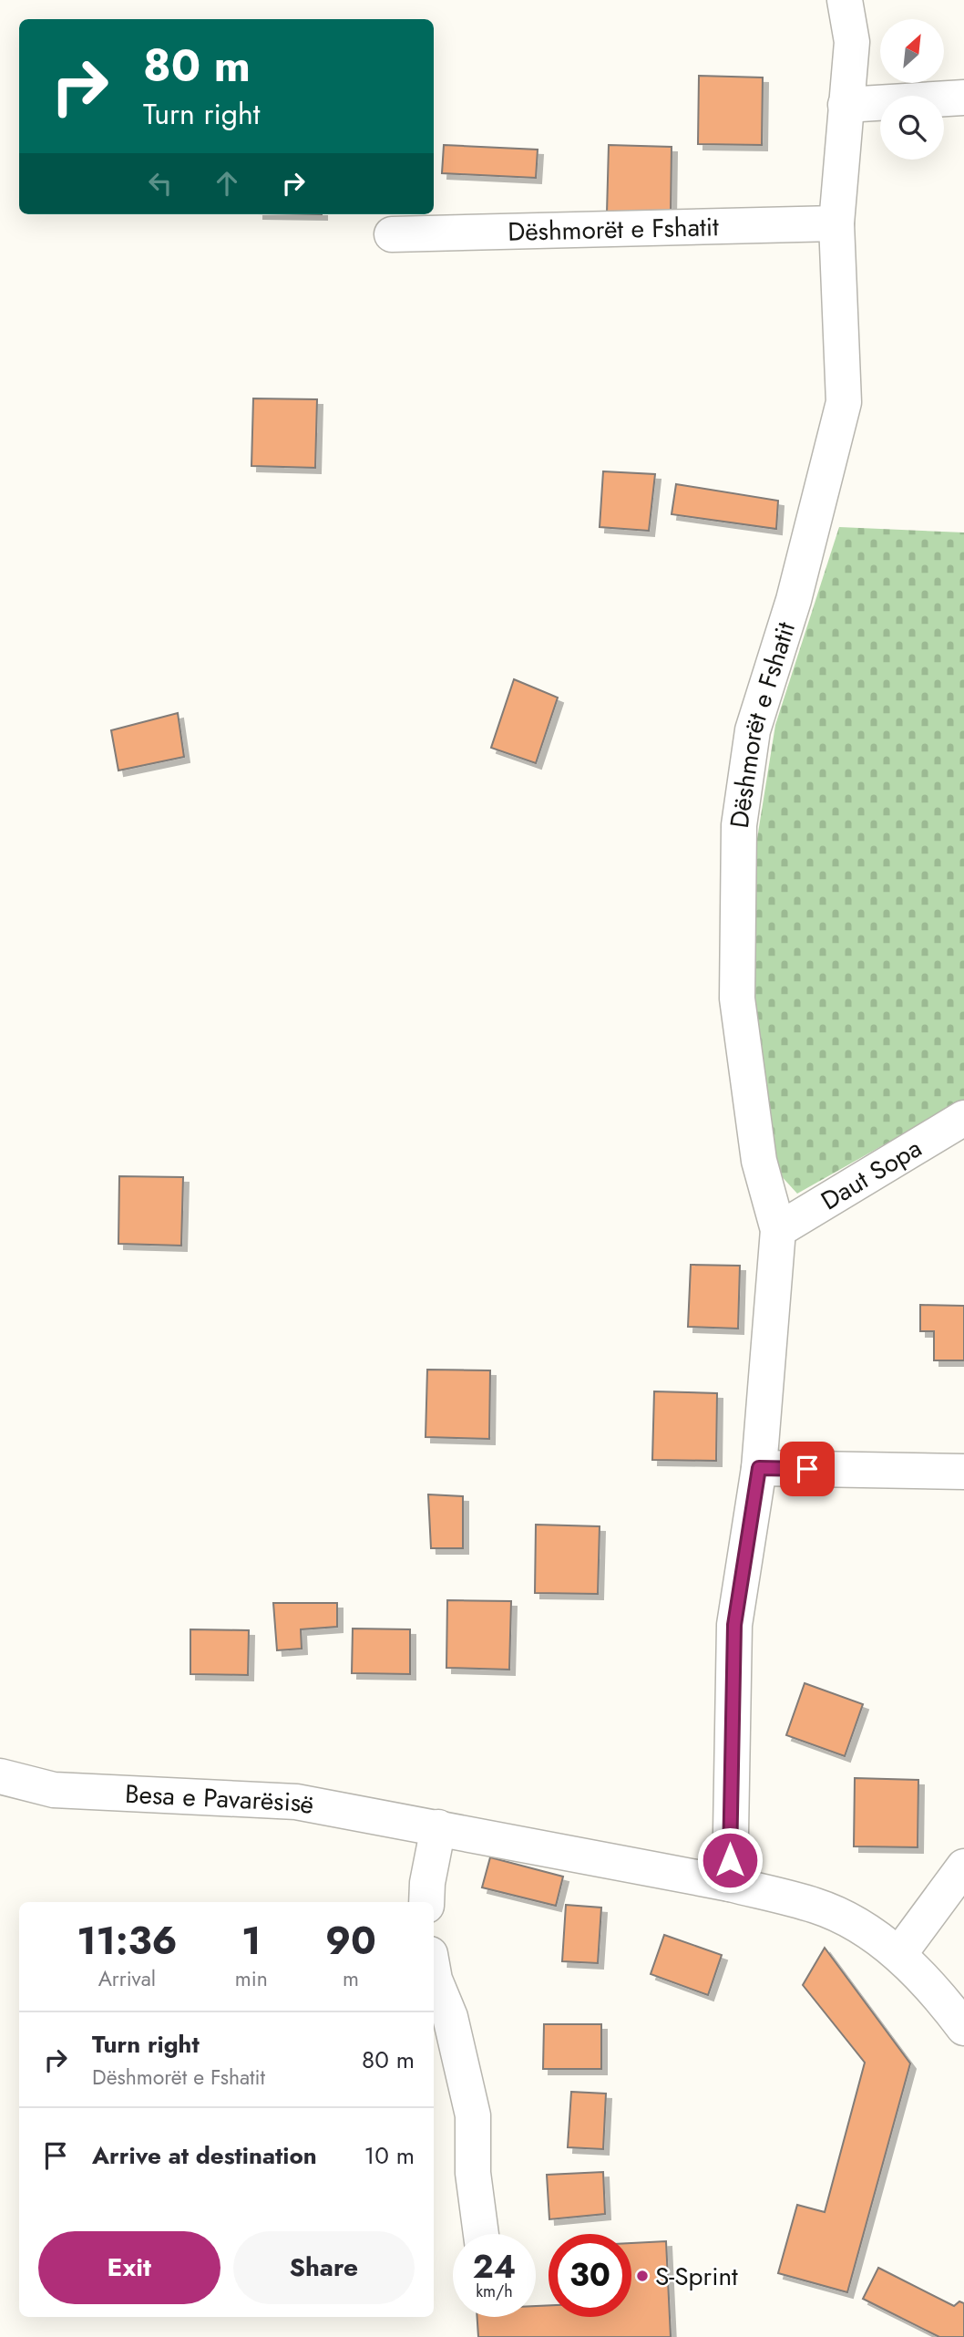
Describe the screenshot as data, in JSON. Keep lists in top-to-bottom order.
{
  "streets": {
    "street": ["Dëshmorët e Fshatit", "Daut Sopa", "Besa e Pavarësisë"]
  },
  "crossings": [
    ["Dëshmorët e Fshatit", "Daut Sopa"]
  ],
  "places": ["S-Sprint"],
  "north": "top right",
  "page": {
    "turn": ["80 m", "Turn right"],
    "eta": [
      "11:36",
      "Arrival",
      "1",
      "min",
      "90",
      "m"
    ],
    "list": [
      {
        "name": "Turn right",
        "note": "Dëshmorët e Fshatit",
        "value": "80 m"
      },
      {
        "name": "Arrive at destination",
        "value": "10 m"
      }
    ],
    "buttons": ["Exit", "Share"],
    "speed": "24 km/h",
    "limit": "30"
  }
}
